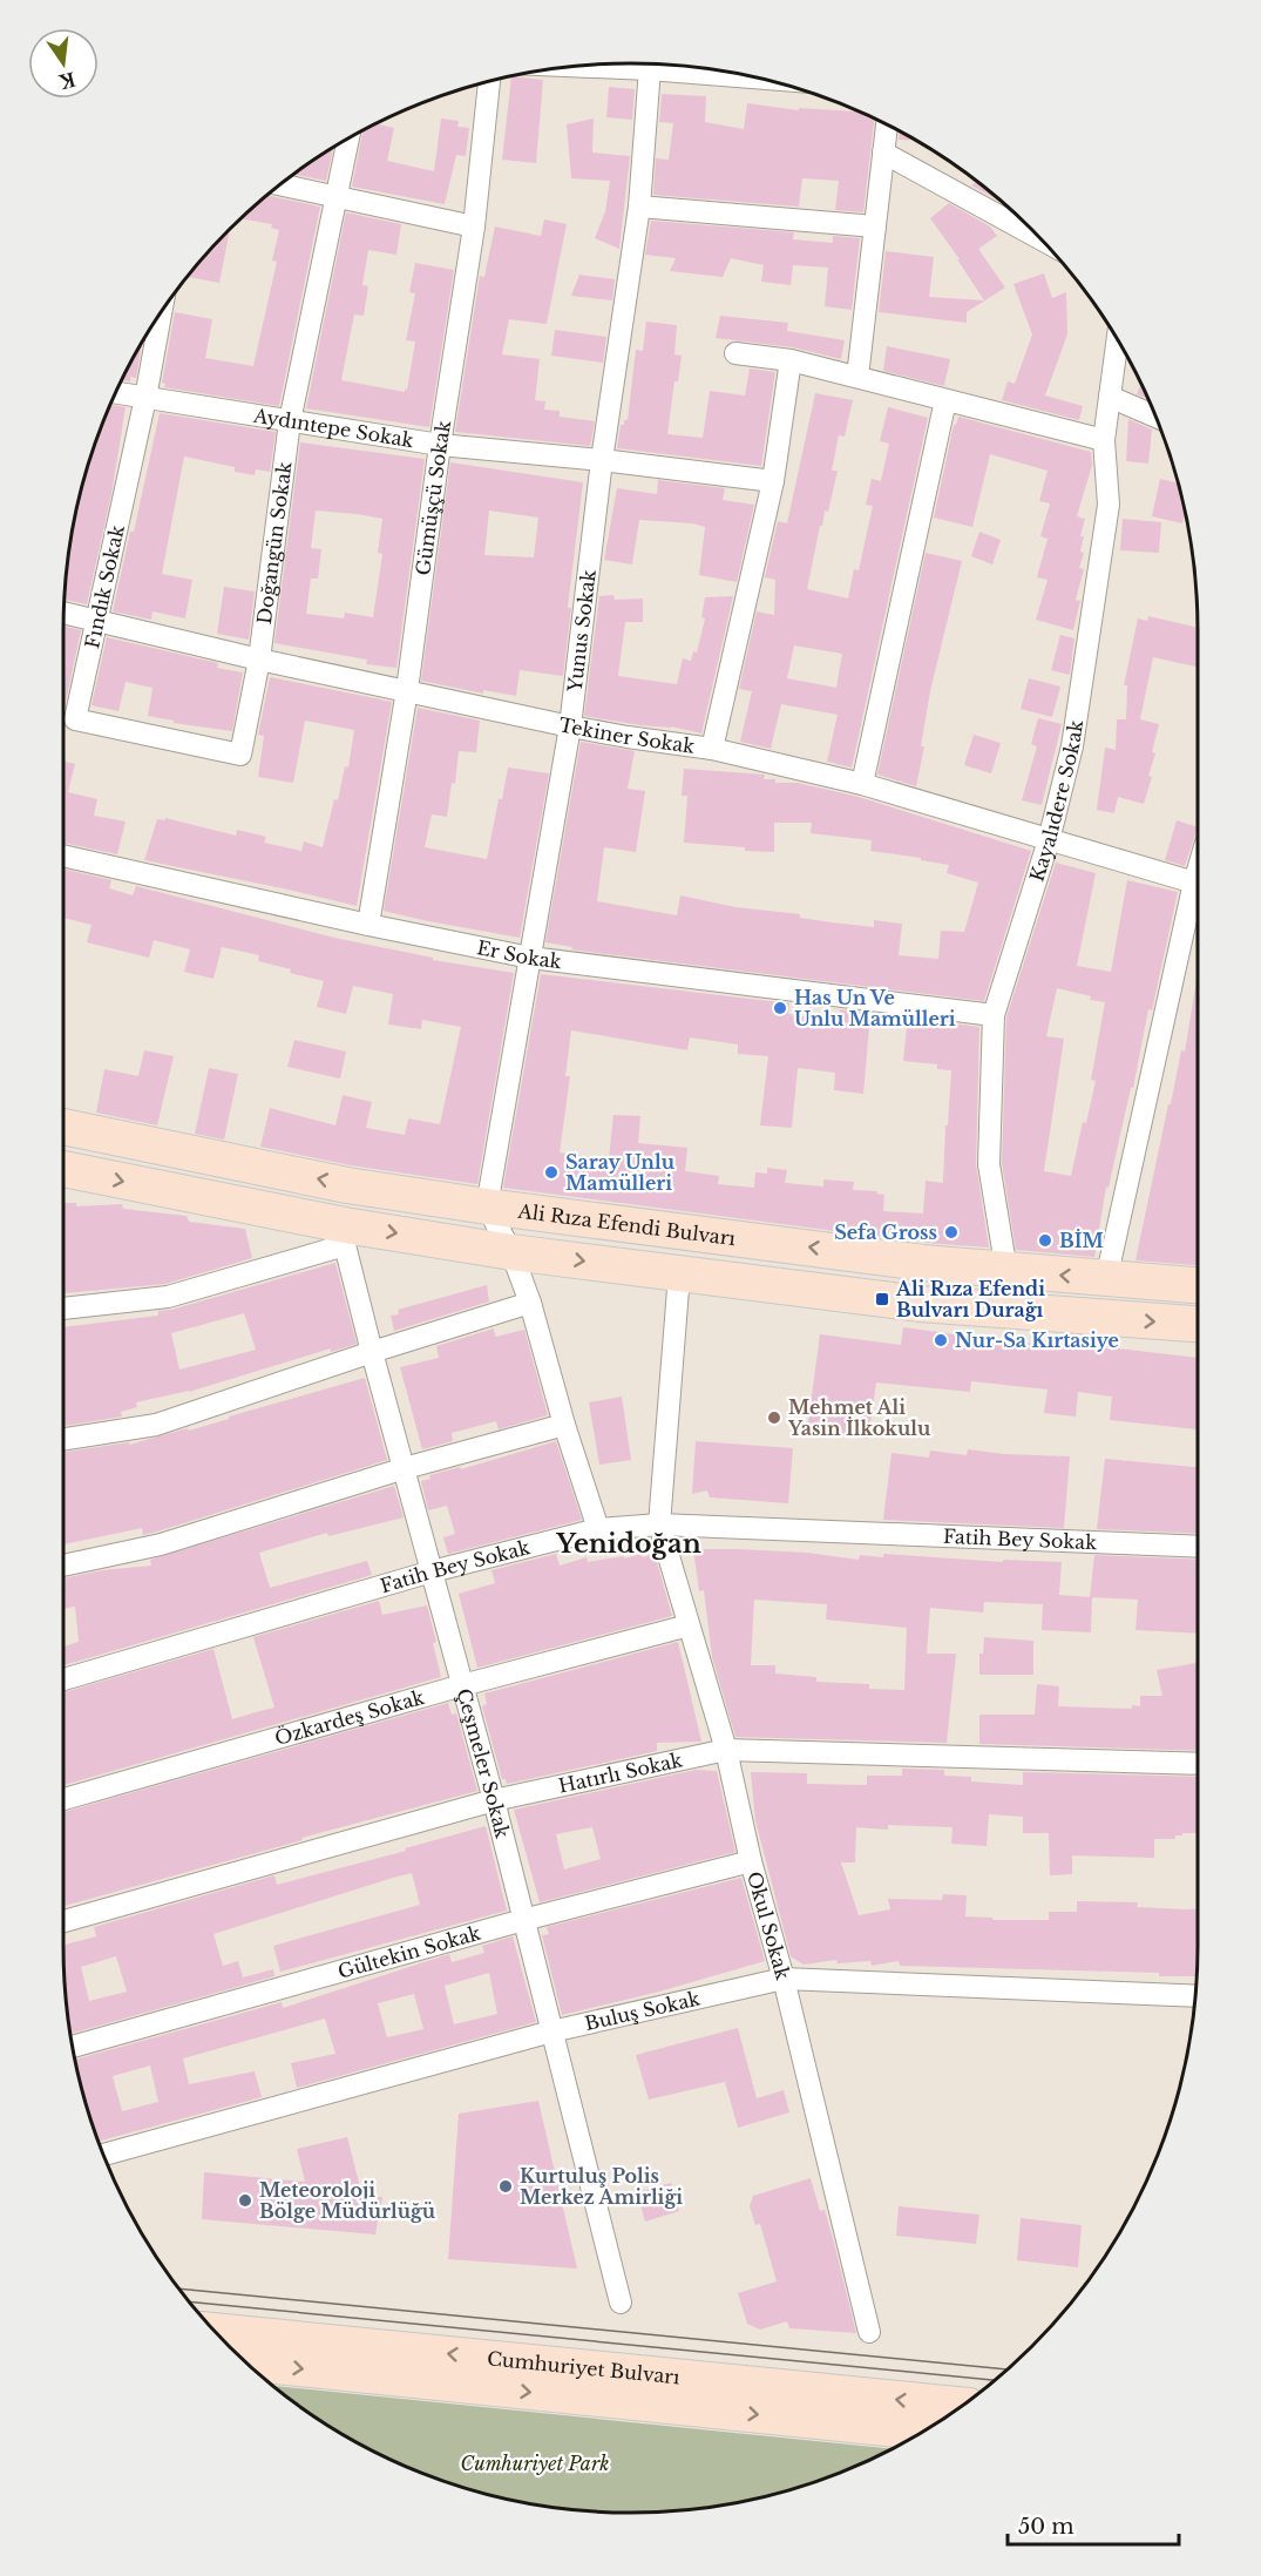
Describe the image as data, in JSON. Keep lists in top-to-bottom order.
{
  "streets": {
    "main road": ["Ali Rıza Efendi Bulvarı", "Cumhuriyet Bulvarı"],
    "street": [
      "Aydıntepe Sokak",
      "Gümüşçü Sokak",
      "Doğangün Sokak",
      "Fındık Sokak",
      "Yunus Sokak",
      "Tekiner Sokak",
      "Kayalıdere Sokak",
      "Er Sokak",
      "Fatih Bey Sokak",
      "Özkardeş Sokak",
      "Çeşmeler Sokak",
      "Hatırlı Sokak",
      "Okul Sokak",
      "Gültekin Sokak",
      "Buluş Sokak"
    ]
  },
  "crossings": [
    ["Aydıntepe Sokak", "Gümüşçü Sokak"],
    ["Aydıntepe Sokak", "Doğangün Sokak"],
    ["Aydıntepe Sokak", "Fındık Sokak"],
    ["Aydıntepe Sokak", "Yunus Sokak"],
    ["Gümüşçü Sokak", "Tekiner Sokak"],
    ["Gümüşçü Sokak", "Er Sokak"],
    ["Doğangün Sokak", "Fındık Sokak"],
    ["Doğangün Sokak", "Tekiner Sokak"],
    ["Fındık Sokak", "Tekiner Sokak"],
    ["Yunus Sokak", "Tekiner Sokak"],
    ["Yunus Sokak", "Er Sokak"],
    ["Yunus Sokak", "Ali Rıza Efendi Bulvarı"],
    ["Tekiner Sokak", "Kayalıdere Sokak"],
    ["Kayalıdere Sokak", "Er Sokak"],
    ["Kayalıdere Sokak", "Ali Rıza Efendi Bulvarı"],
    ["Fatih Bey Sokak", "Çeşmeler Sokak"],
    ["Fatih Bey Sokak", "Okul Sokak"],
    ["Özkardeş Sokak", "Çeşmeler Sokak"],
    ["Özkardeş Sokak", "Okul Sokak"],
    ["Çeşmeler Sokak", "Hatırlı Sokak"],
    ["Çeşmeler Sokak", "Gültekin Sokak"],
    ["Çeşmeler Sokak", "Buluş Sokak"],
    ["Hatırlı Sokak", "Okul Sokak"],
    ["Okul Sokak", "Gültekin Sokak"],
    ["Okul Sokak", "Buluş Sokak"]
  ],
  "districts": ["Yenidoğan"],
  "parks": ["Cumhuriyet Park"],
  "places": {
    "other": [
      "Has Un Ve Unlu Mamülleri",
      "Saray Unlu Mamülleri",
      "Sefa Gross",
      "BİM",
      "Nur-Sa Kırtasiye",
      "Mehmet Ali Yasin İlkokulu",
      "Kurtuluş Polis Merkez Amirliği",
      "Meteoroloji Bölge Müdürlüğü"
    ],
    "transit": ["Ali Rıza Efendi Bulvarı Durağı"]
  },
  "scale_bar": "50 m",
  "north": "bottom"
}
